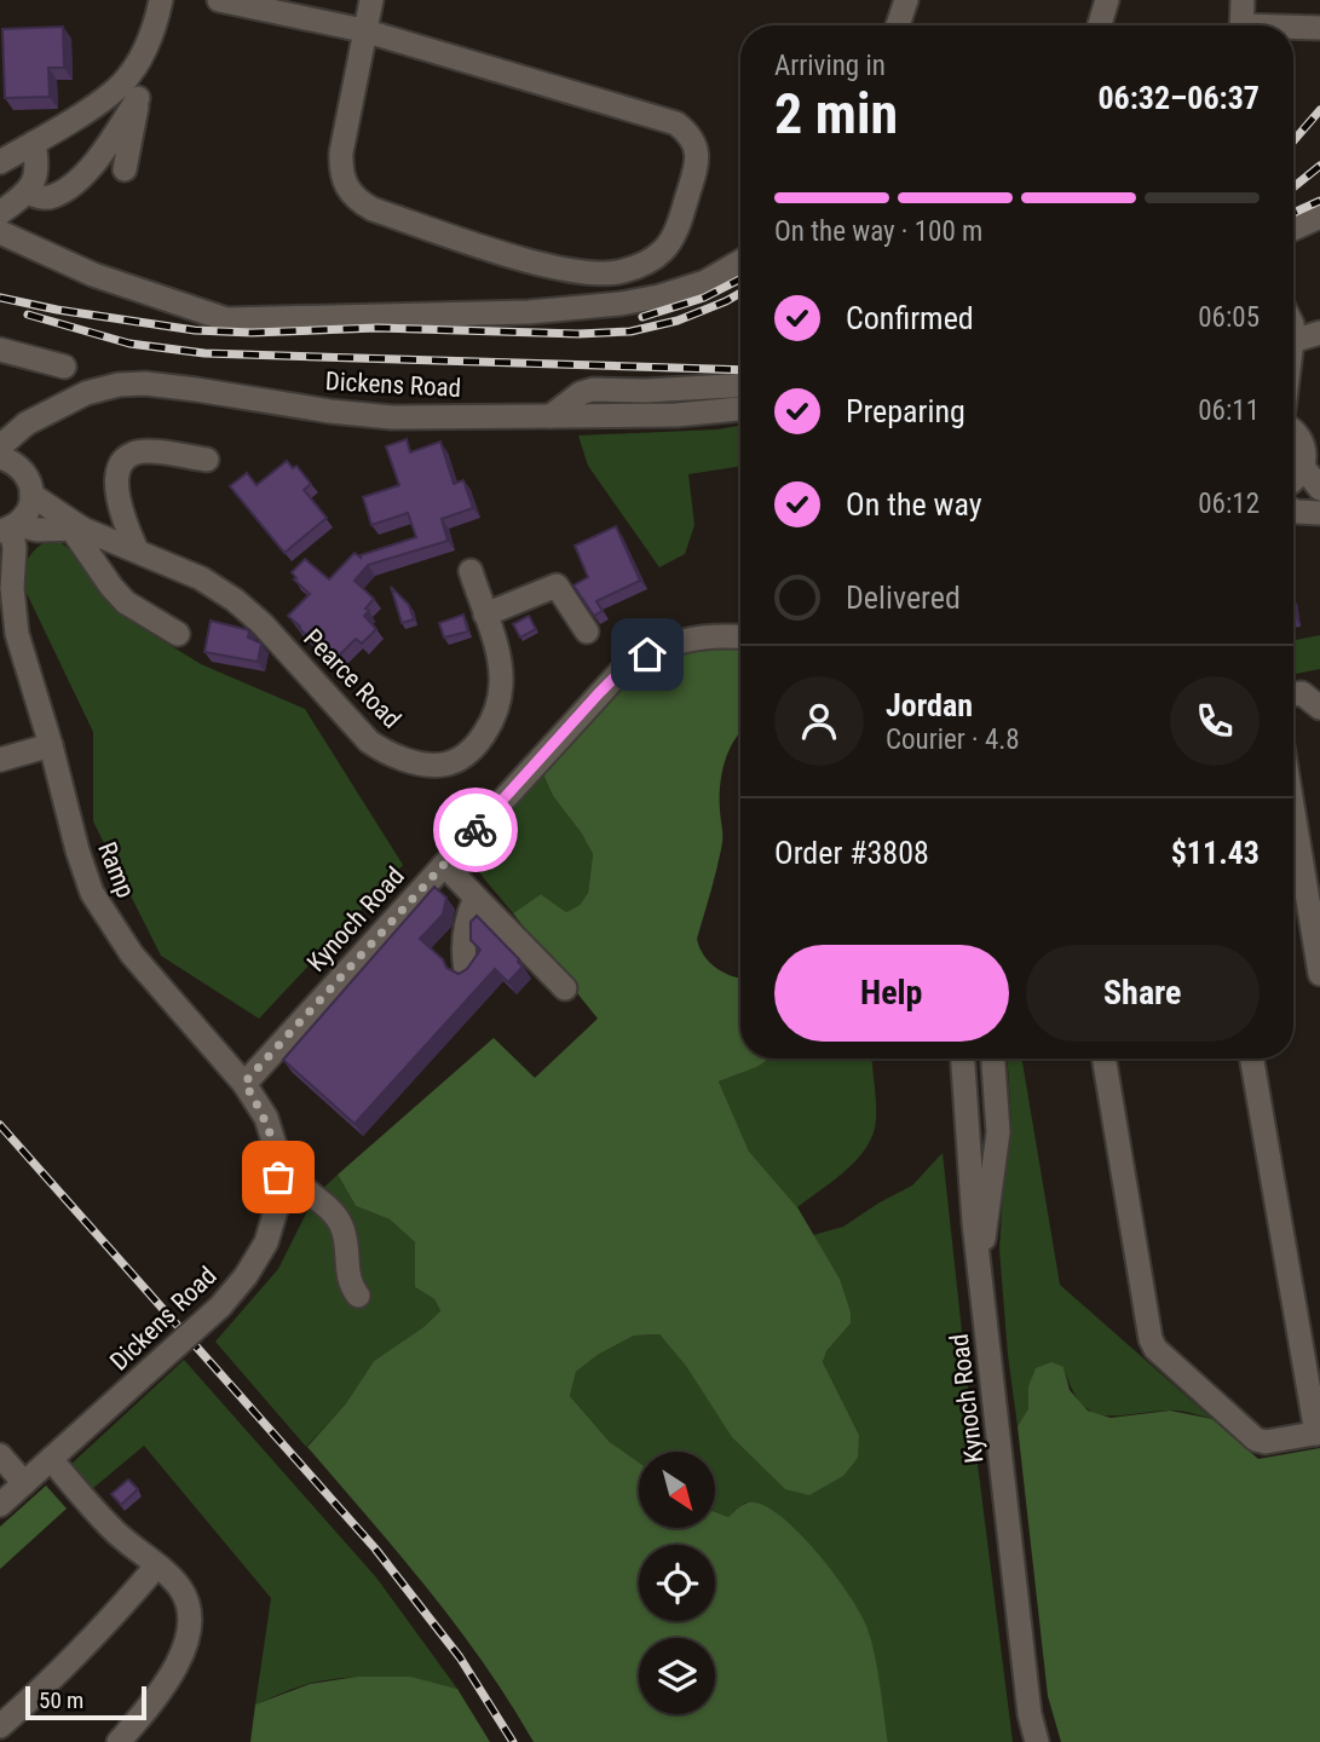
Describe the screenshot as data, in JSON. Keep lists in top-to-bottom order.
{
  "streets": {
    "street": [
      "Dickens Road",
      "Pearce Road",
      "Ramp",
      "Kynoch Road"
    ]
  },
  "crossings": [
    ["Dickens Road", "Ramp"],
    ["Dickens Road", "Kynoch Road"],
    ["Pearce Road", "Ramp"],
    ["Ramp", "Kynoch Road"]
  ],
  "scale_bar": "50 m",
  "north": "bottom right",
  "page": {
    "heading": ["2 min", "Arriving in", "06:32–06:37"],
    "panel": [
      "Jordan",
      "Courier · 4.8",
      "Order #3808",
      "$11.43"
    ],
    "bar": "On the way · 100 m",
    "list": [
      ["Confirmed", "06:05"],
      ["Preparing", "06:11"],
      ["On the way", "06:12"],
      "Delivered"
    ],
    "buttons": ["Help", "Share"],
    "scale": "50 m"
  }
}
